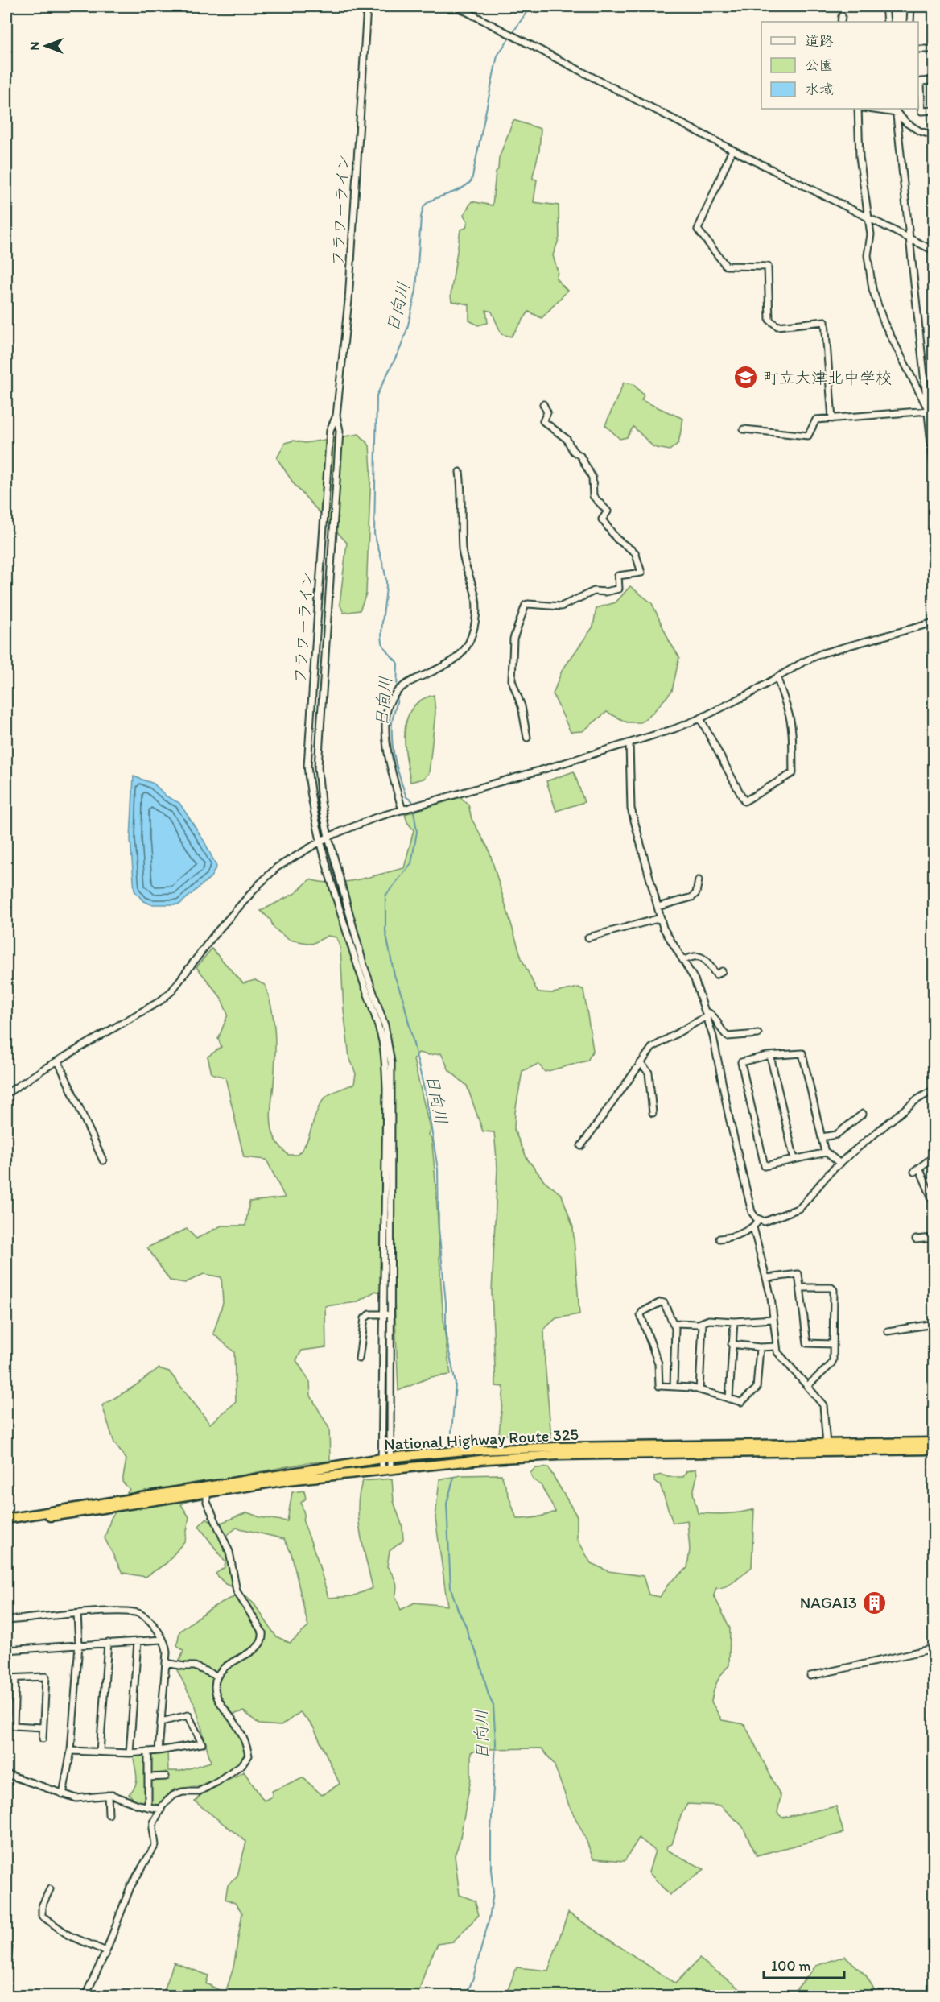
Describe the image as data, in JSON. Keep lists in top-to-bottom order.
{
  "streets": {
    "highway": ["National Highway Route 325"],
    "street": ["フラワーライン"]
  },
  "water": ["日向川"],
  "places": {
    "school or university": ["町立大津北中学校"],
    "building": ["NAGAI3"]
  },
  "legend": ["道路", "公園", "水域"],
  "scale_bar": "100 m",
  "north": "left"
}
